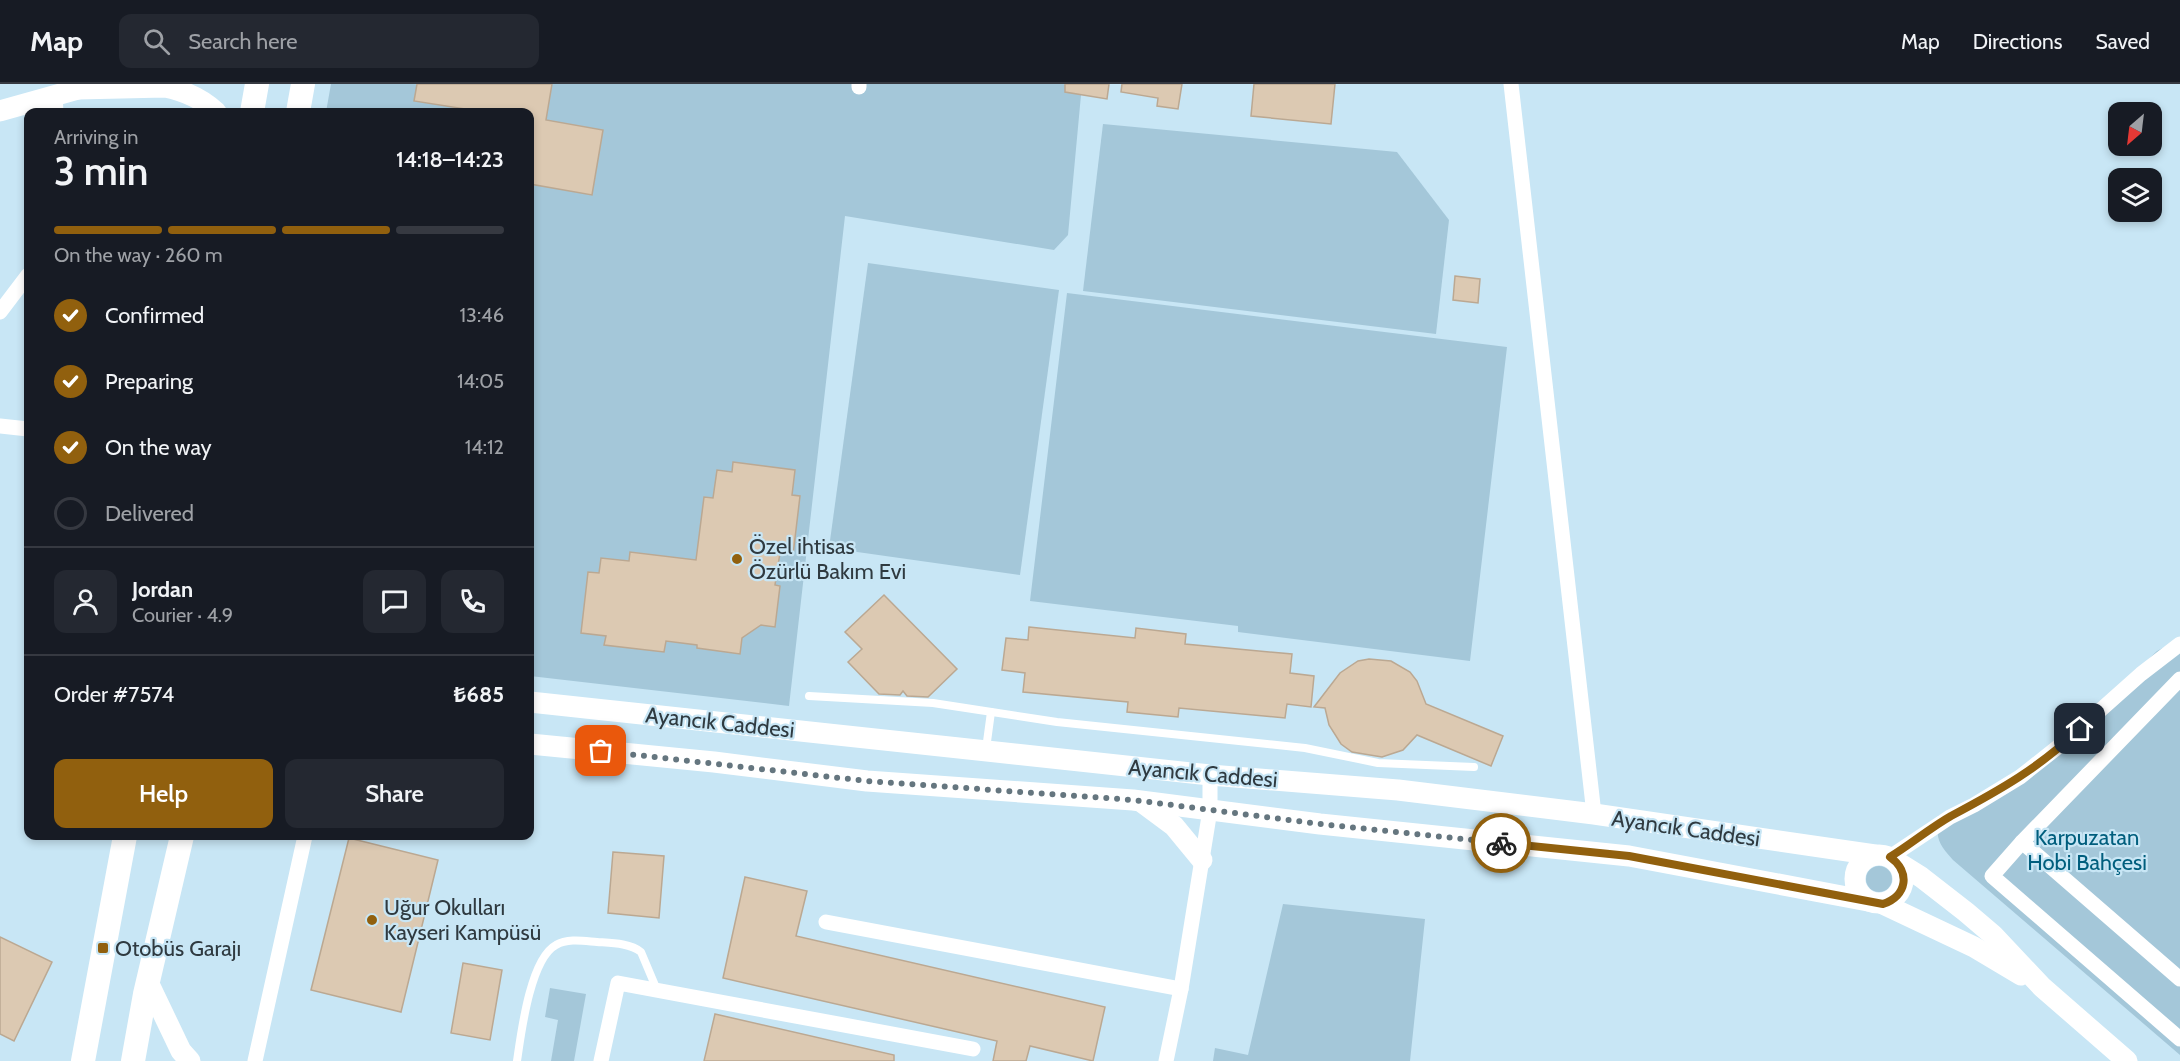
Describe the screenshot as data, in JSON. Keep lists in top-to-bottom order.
{
  "streets": {
    "street": ["Ayancık Caddesi"]
  },
  "parks": ["Karpuzatan Hobi Bahçesi"],
  "places": {
    "other": ["Özel ihtisas Özürlü Bakım Evi", "Uğur Okulları Kayseri Kampüsü"],
    "transit": ["Otobüs Garajı"]
  },
  "north": "bottom left",
  "page": {
    "header": "Map",
    "search": "Search here",
    "nav": ["Map", "Directions", "Saved"],
    "heading": ["3 min", "Arriving in", "14:18–14:23"],
    "panel": [
      "Jordan",
      "Courier · 4.9",
      "Order #7574",
      "₺685"
    ],
    "bar": "On the way · 260 m",
    "list": [
      ["Confirmed", "13:46"],
      ["Preparing", "14:05"],
      ["On the way", "14:12"],
      "Delivered"
    ],
    "buttons": ["Help", "Share"]
  }
}
